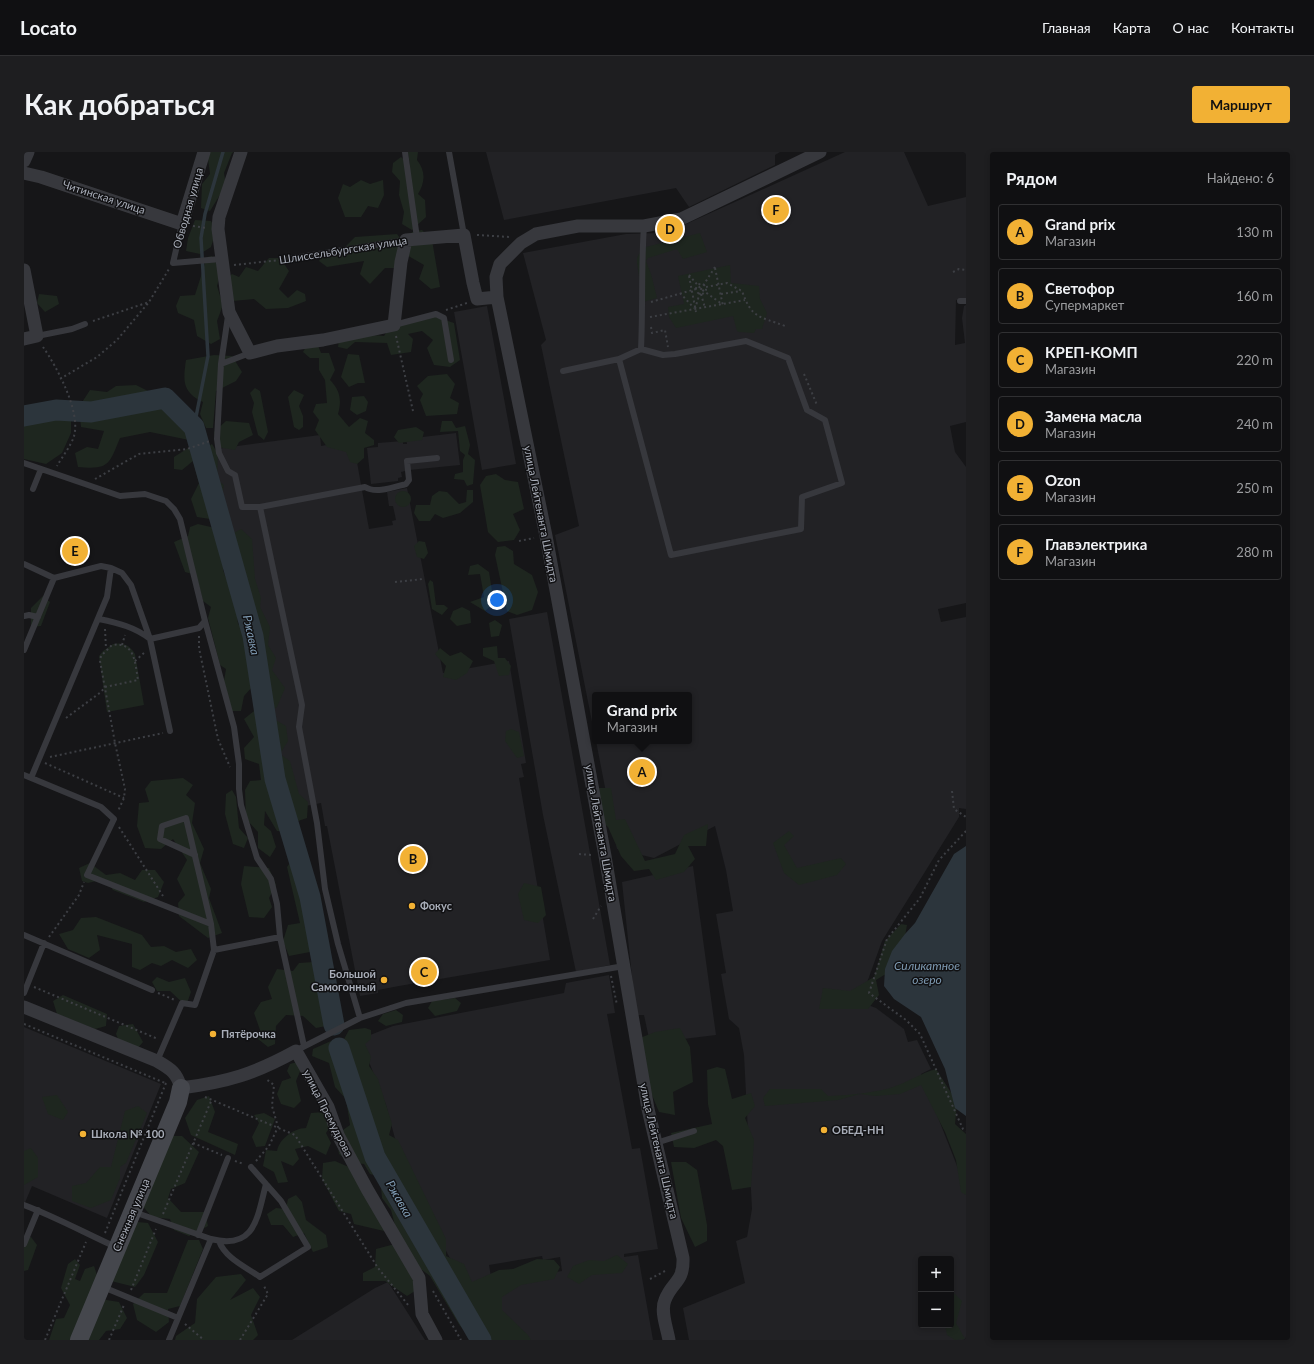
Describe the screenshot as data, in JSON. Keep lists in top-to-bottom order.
{
  "streets": {
    "street": [
      "Читинская улица",
      "Обводная улица",
      "Шлиссельбургская улица",
      "улица Лейтенанта Шмидта",
      "улица Премудрова",
      "Снежная улица"
    ]
  },
  "crossings": [
    ["Читинская улица", "Обводная улица"]
  ],
  "water": ["Ржавка", "Силикатное озеро"],
  "places": [
    "Фокус",
    "Большой Самогонный",
    "Пятёрочка",
    "ОБЕД-НН",
    "Школа № 100"
  ],
  "page": {
    "header": "Locato",
    "nav": [
      "Главная",
      "Карта",
      "О нас",
      "Контакты"
    ],
    "buttons": "Маршрут",
    "title": "Как добраться",
    "heading": ["Рядом", "Найдено: 6"],
    "pins": [
      "F",
      "D",
      "E",
      "A",
      "B",
      "C"
    ],
    "list": [
      {
        "mark": "A",
        "name": "Grand prix",
        "note": "Магазин",
        "value": "130 m"
      },
      {
        "mark": "B",
        "name": "Светофор",
        "note": "Супермаркет",
        "value": "160 m"
      },
      {
        "mark": "C",
        "name": "КРЕП-КОМП",
        "note": "Магазин",
        "value": "220 m"
      },
      {
        "mark": "D",
        "name": "Замена масла",
        "note": "Магазин",
        "value": "240 m"
      },
      {
        "mark": "E",
        "name": "Ozon",
        "note": "Магазин",
        "value": "250 m"
      },
      {
        "mark": "F",
        "name": "Главэлектрика",
        "note": "Магазин",
        "value": "280 m"
      }
    ],
    "popup": ["Grand prix", "Магазин"],
    "map_buttons": ["+", "−"]
  }
}
